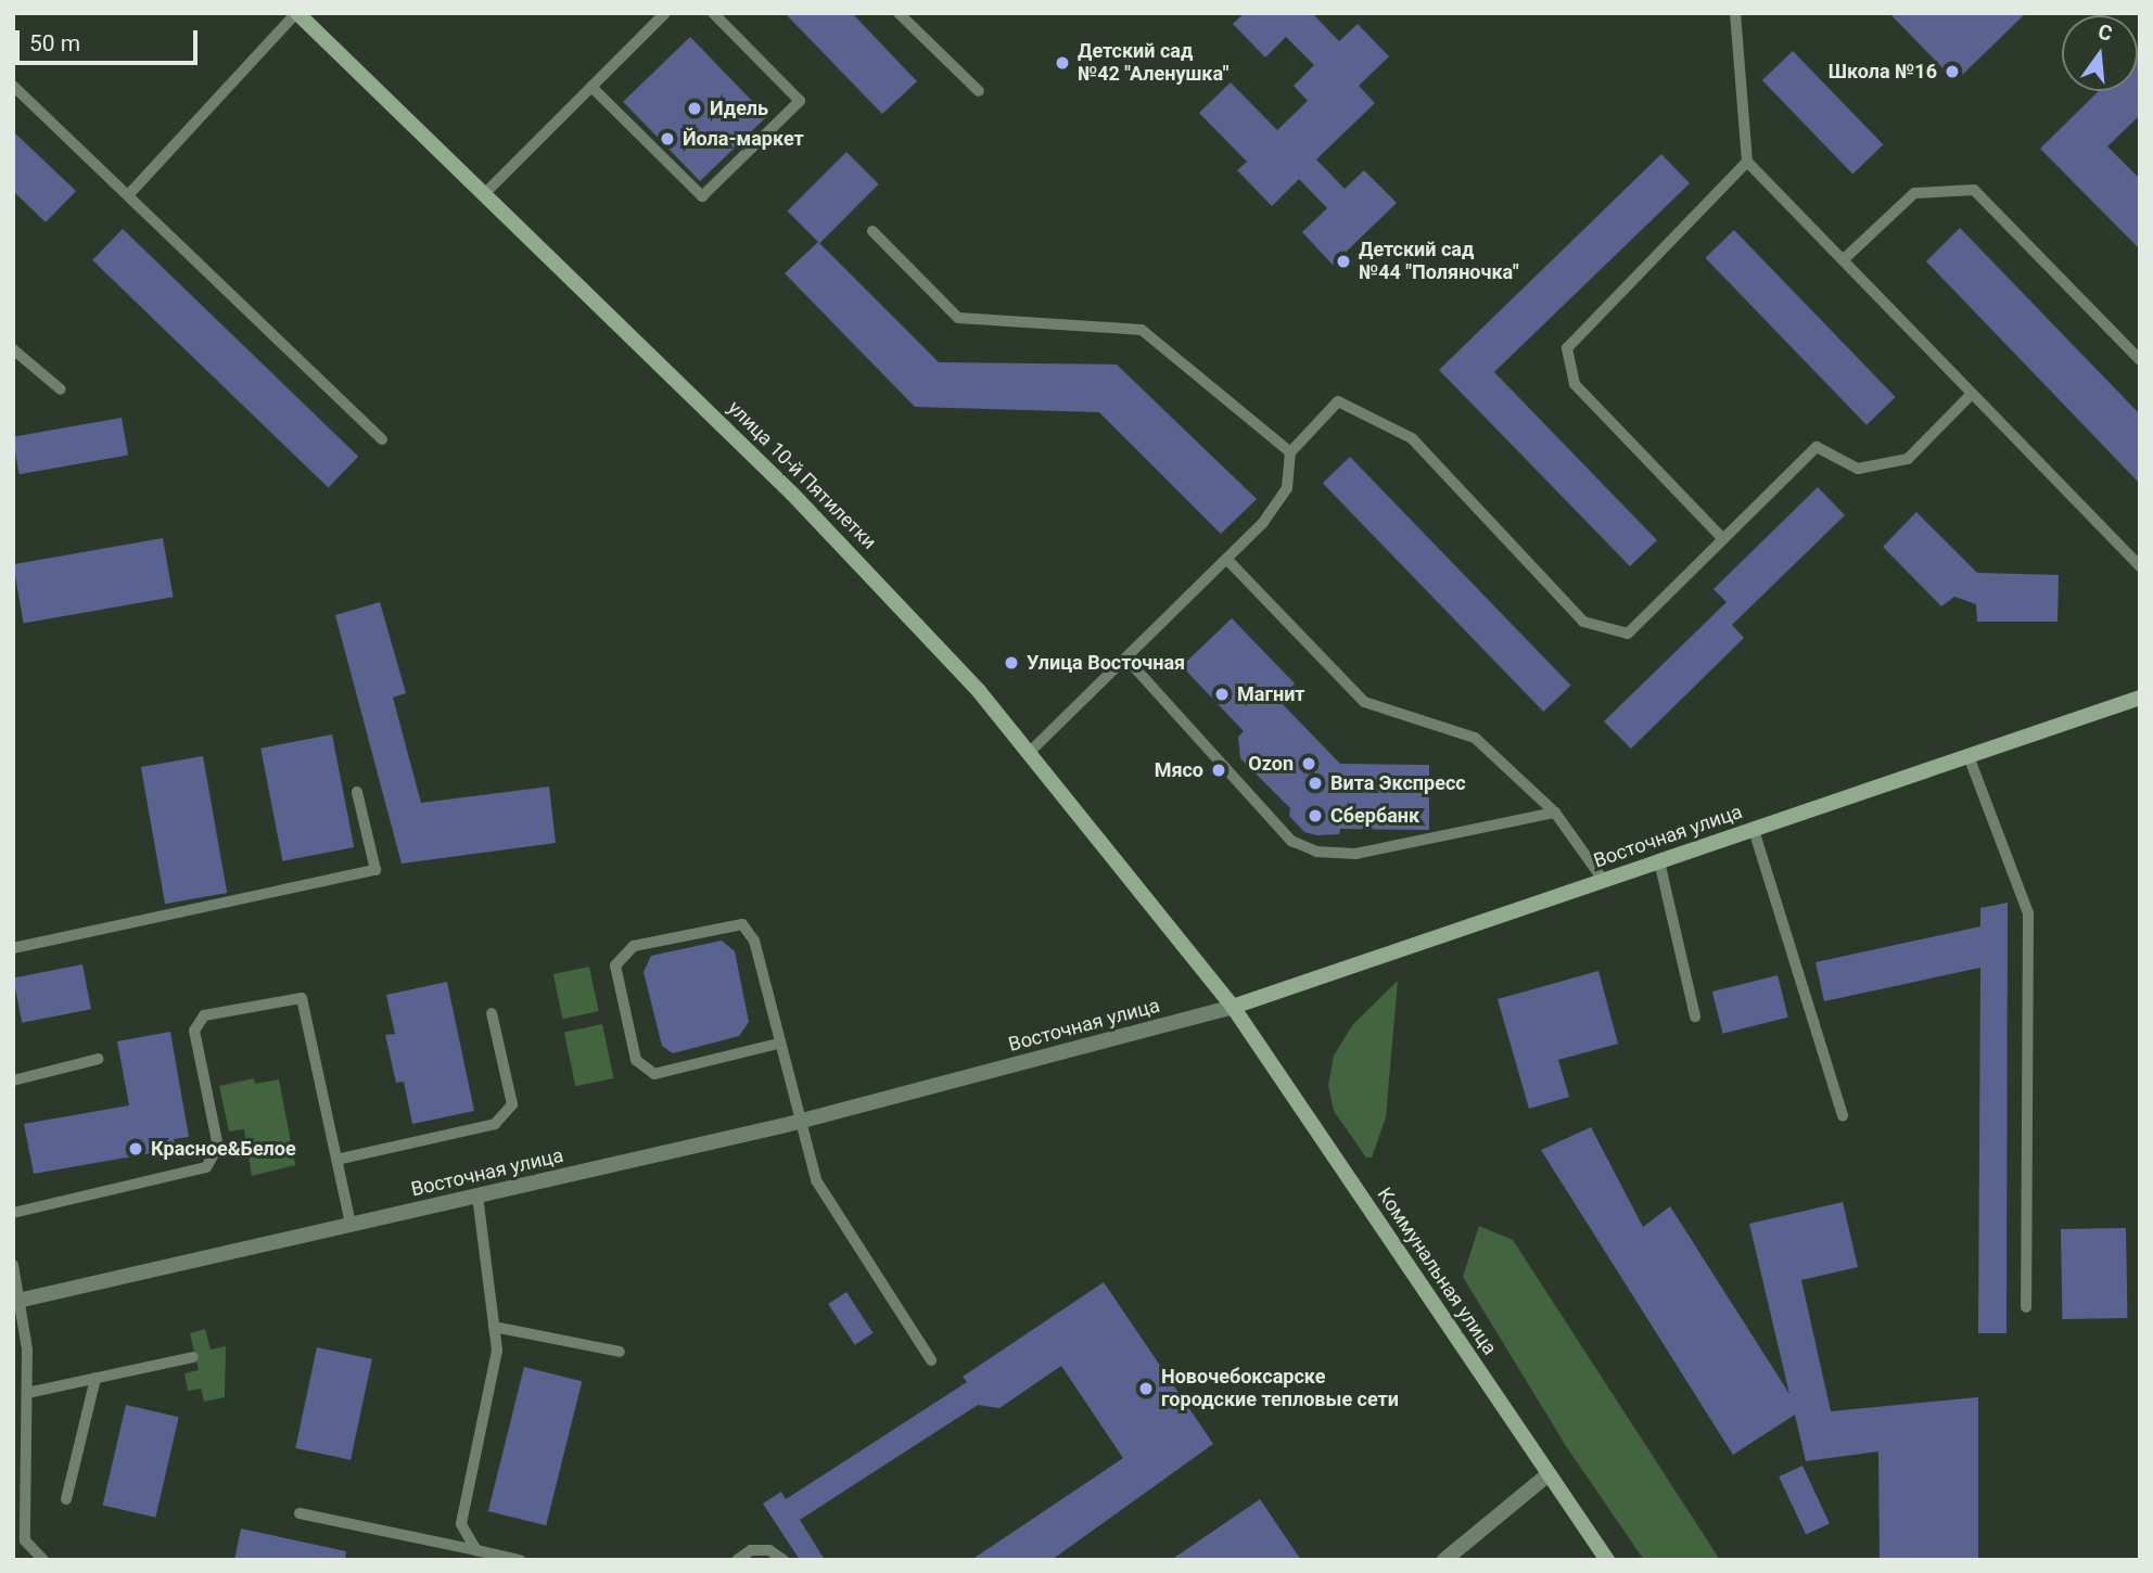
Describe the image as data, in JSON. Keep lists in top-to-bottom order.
{
  "streets": {
    "main road": ["улица 10-й Пятилетки", "Восточная улица", "Коммунальная улица"]
  },
  "crossings": [
    ["улица 10-й Пятилетки", "Восточная улица"],
    ["улица 10-й Пятилетки", "Коммунальная улица"],
    ["Восточная улица", "Коммунальная улица"]
  ],
  "places": [
    "Детский сад №42 \"Аленушка\"",
    "Школа №16",
    "Идель",
    "Йола-маркет",
    "Детский сад №44 \"Поляночка\"",
    "Улица Восточная",
    "Магнит",
    "Ozon",
    "Мясо",
    "Вита Экспресс",
    "Сбербанк",
    "Красное&Белое",
    "Новочебоксарске городские тепловые сети"
  ],
  "scale_bar": "50 m",
  "north": "top"
}
